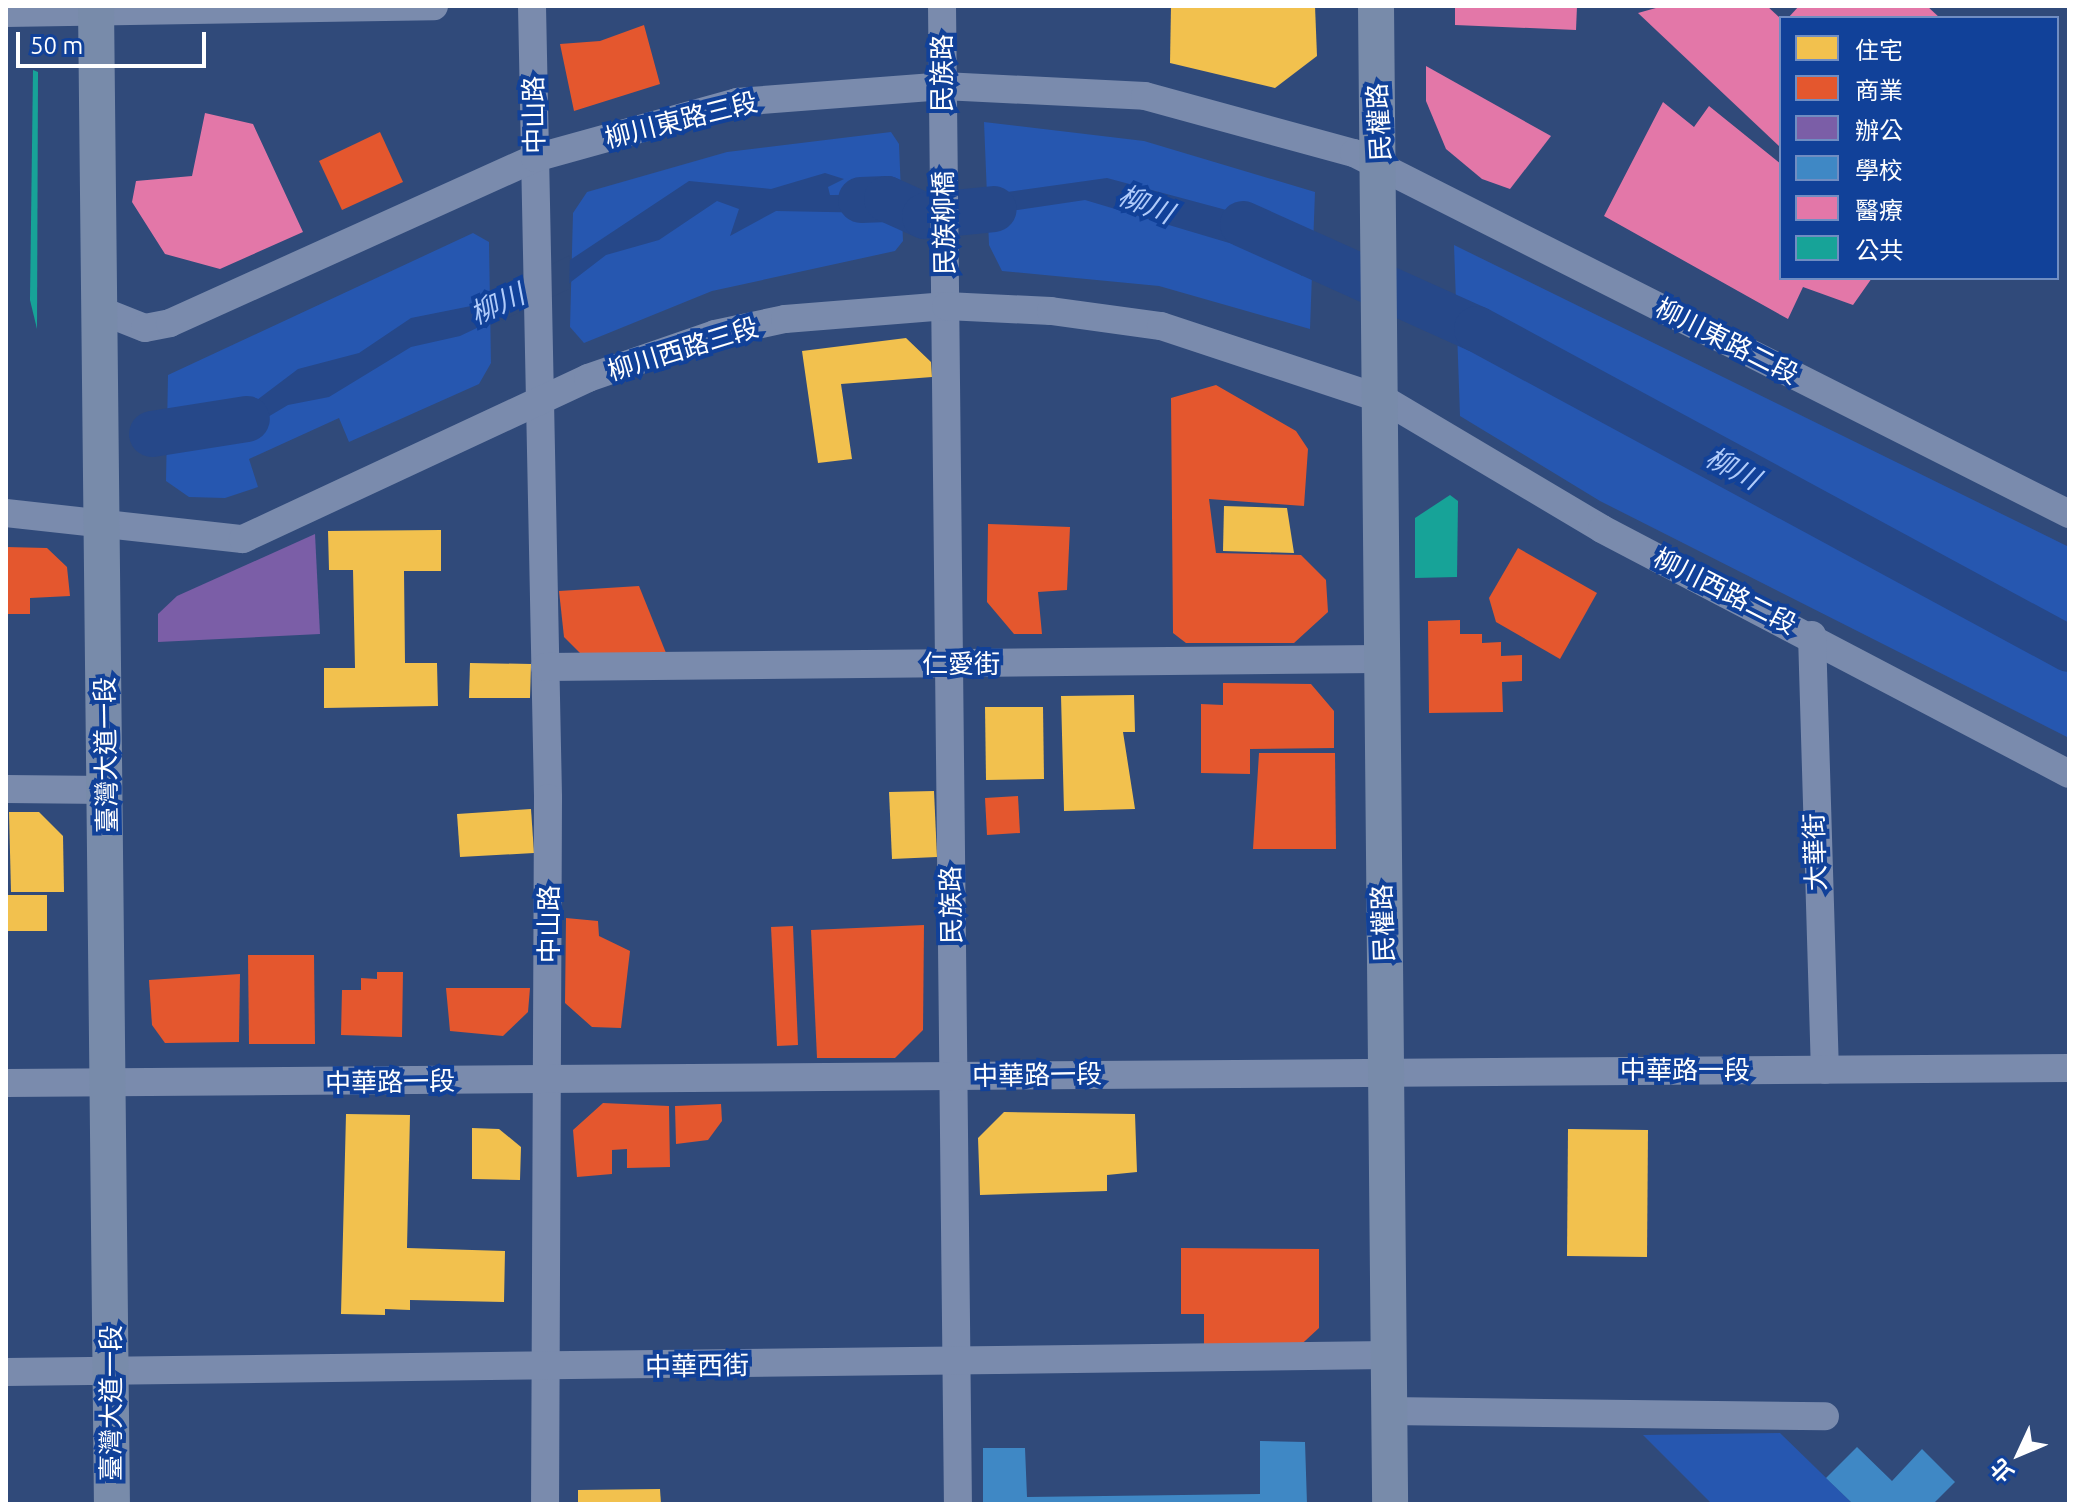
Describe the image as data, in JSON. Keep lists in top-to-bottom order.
{
  "streets": {
    "main road": ["民權路", "臺灣大道一段"],
    "street": [
      "民族路",
      "中山路",
      "柳川東路三段",
      "民族柳橋",
      "柳川東路二段",
      "柳川西路三段",
      "柳川西路二段",
      "仁愛街",
      "大華街",
      "中華路一段",
      "中華西街"
    ]
  },
  "crossings": [
    ["民族路", "柳川東路三段"],
    ["民族路", "民族柳橋"],
    ["民族路", "柳川西路三段"],
    ["民族路", "仁愛街"],
    ["民族路", "中華路一段"],
    ["民族路", "中華西街"],
    ["中山路", "柳川東路三段"],
    ["中山路", "柳川西路三段"],
    ["中山路", "仁愛街"],
    ["中山路", "中華路一段"],
    ["中山路", "中華西街"],
    ["柳川東路三段", "民權路"],
    ["柳川東路三段", "柳川東路二段"],
    ["柳川東路三段", "臺灣大道一段"],
    ["民權路", "柳川東路二段"],
    ["民權路", "柳川西路三段"],
    ["民權路", "柳川西路二段"],
    ["民權路", "仁愛街"],
    ["民權路", "中華路一段"],
    ["民權路", "中華西街"],
    ["民族柳橋", "柳川西路三段"],
    ["柳川西路三段", "柳川西路二段"],
    ["柳川西路三段", "臺灣大道一段"],
    ["柳川西路二段", "大華街"],
    ["臺灣大道一段", "中華路一段"],
    ["臺灣大道一段", "中華西街"],
    ["大華街", "中華路一段"]
  ],
  "water": ["柳川"],
  "legend": [
    "住宅",
    "商業",
    "辦公",
    "學校",
    "醫療",
    "公共"
  ],
  "scale_bar": "50 m",
  "north": "bottom left"
}
